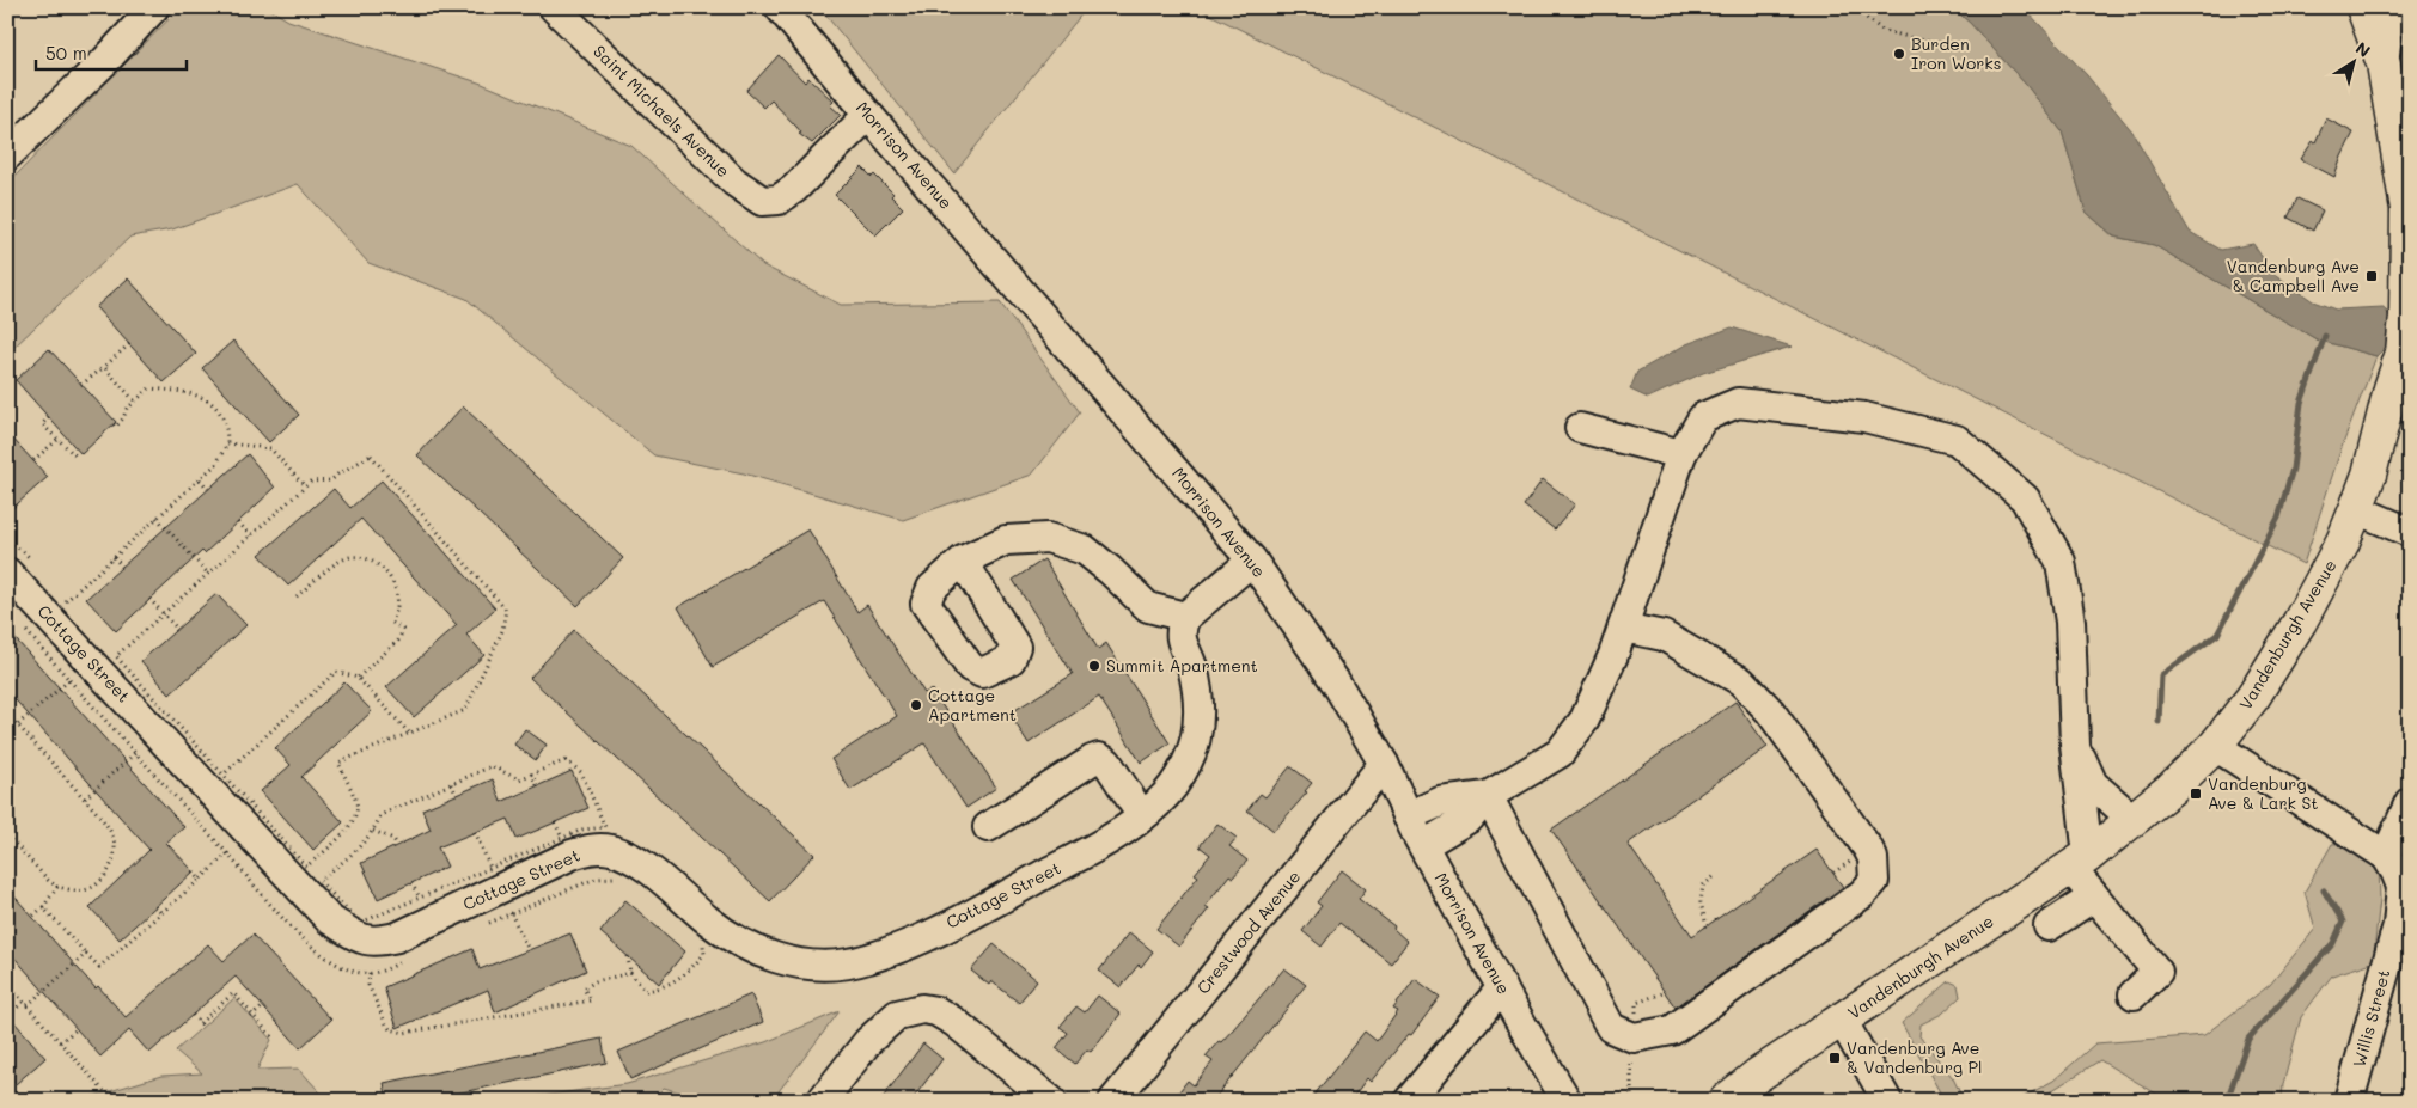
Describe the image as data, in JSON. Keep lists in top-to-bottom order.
{
  "streets": {
    "main road": ["Vandenburgh Avenue"],
    "street": [
      "Saint Michaels Avenue",
      "Morrison Avenue",
      "Cottage Street",
      "Crestwood Avenue",
      "Willis Street"
    ]
  },
  "crossings": [
    ["Saint Michaels Avenue", "Morrison Avenue"],
    ["Morrison Avenue", "Crestwood Avenue"]
  ],
  "places": {
    "other": ["Burden Iron Works", "Summit Apartment", "Cottage Apartment"],
    "transit": ["Vandenburg Ave & Campbell Ave", "Vandenburg Ave & Lark St", "Vandenburg Ave & Vandenburg Pl"]
  },
  "scale_bar": "50 m",
  "north": "top right"
}
